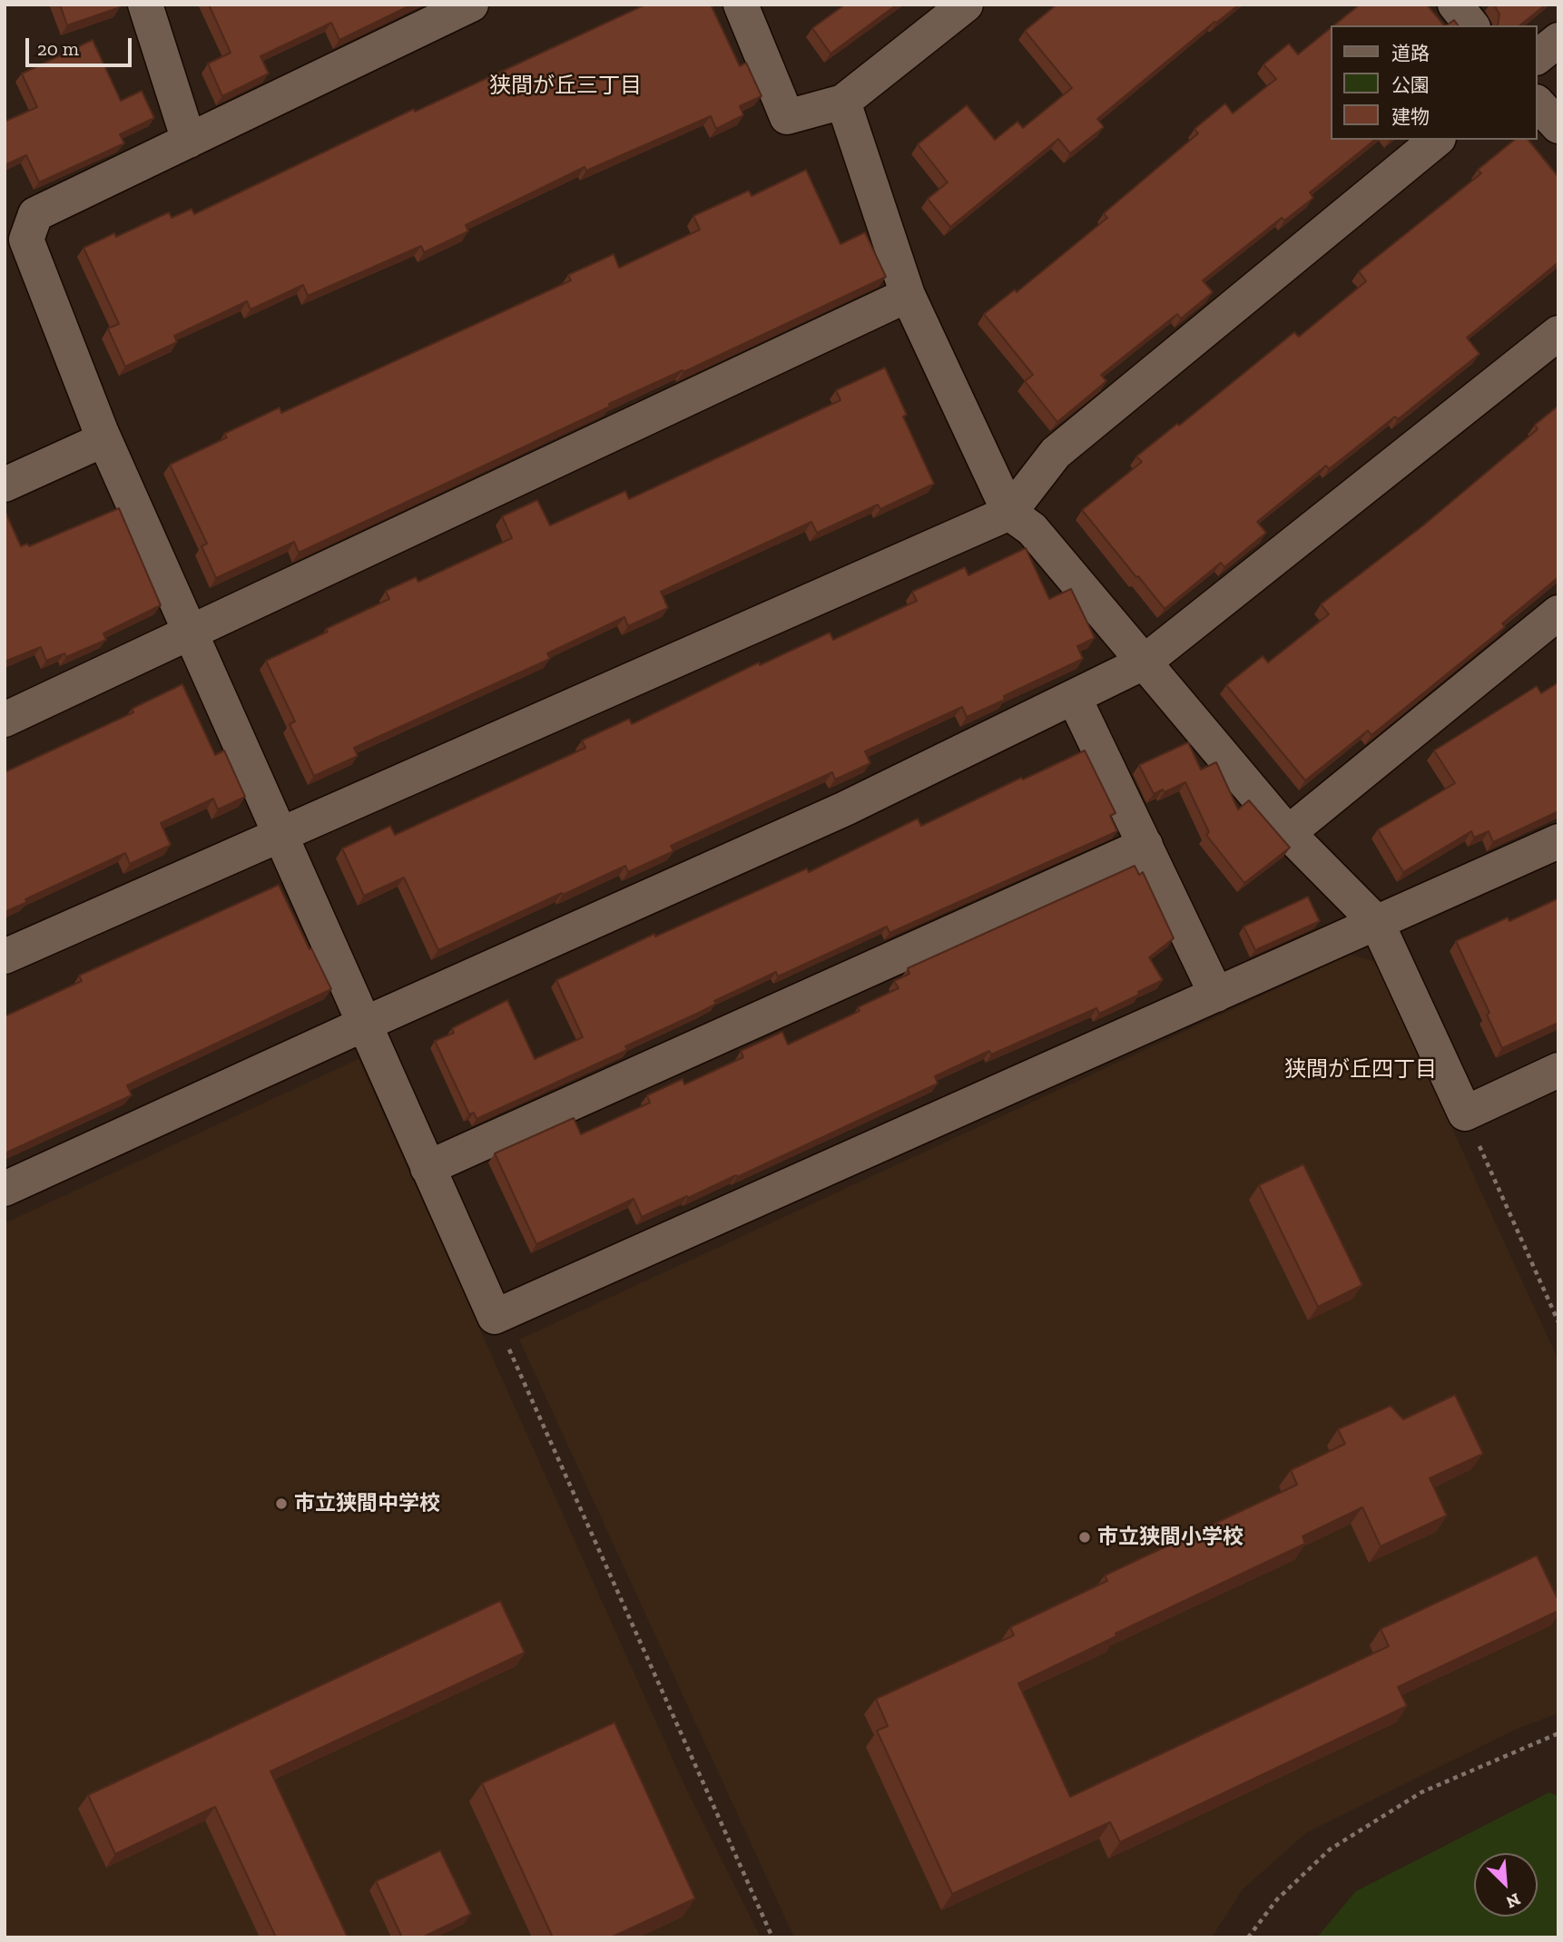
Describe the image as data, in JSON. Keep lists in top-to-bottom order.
{
  "districts": ["狭間が丘三丁目", "狭間が丘四丁目"],
  "places": ["市立狭間中学校", "市立狭間小学校"],
  "legend": ["道路", "公園", "建物"],
  "scale_bar": "20 m",
  "north": "bottom right"
}
